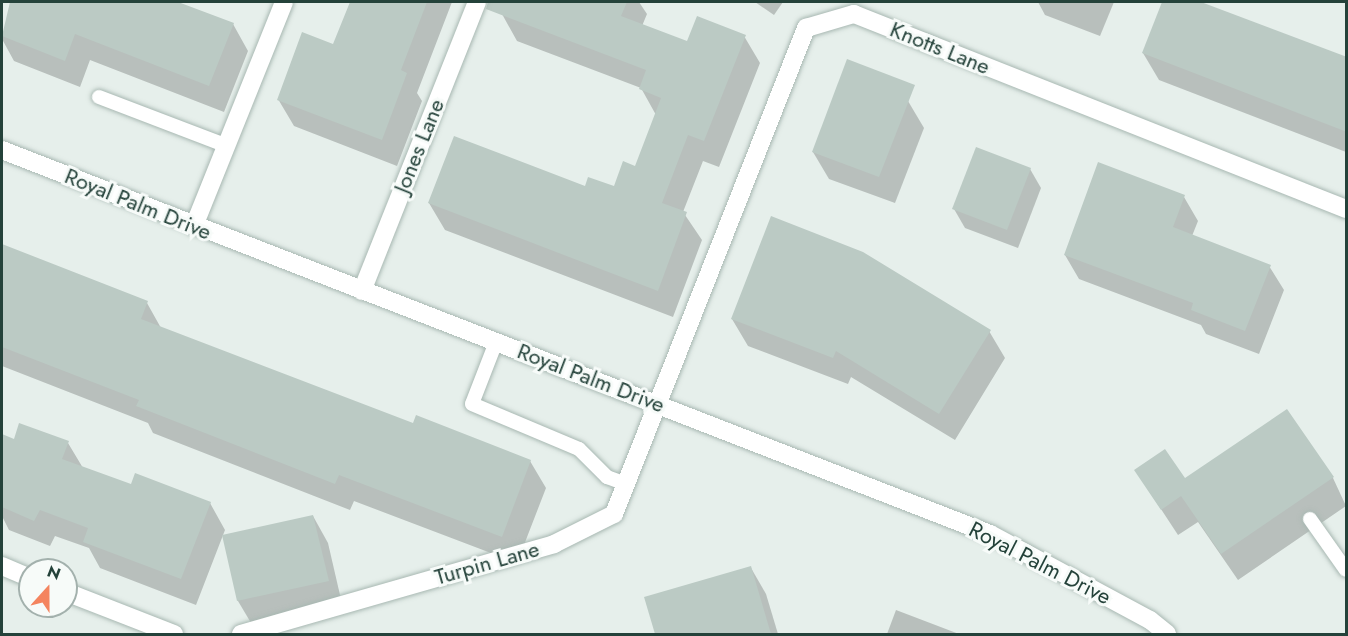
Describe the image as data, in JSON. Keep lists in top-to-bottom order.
{
  "streets": {
    "street": [
      "Knotts Lane",
      "Jones Lane",
      "Royal Palm Drive",
      "Turpin Lane"
    ]
  },
  "crossings": [
    ["Knotts Lane", "Royal Palm Drive"],
    ["Knotts Lane", "Turpin Lane"],
    ["Jones Lane", "Royal Palm Drive"],
    ["Royal Palm Drive", "Turpin Lane"]
  ],
  "north": "top"
}
